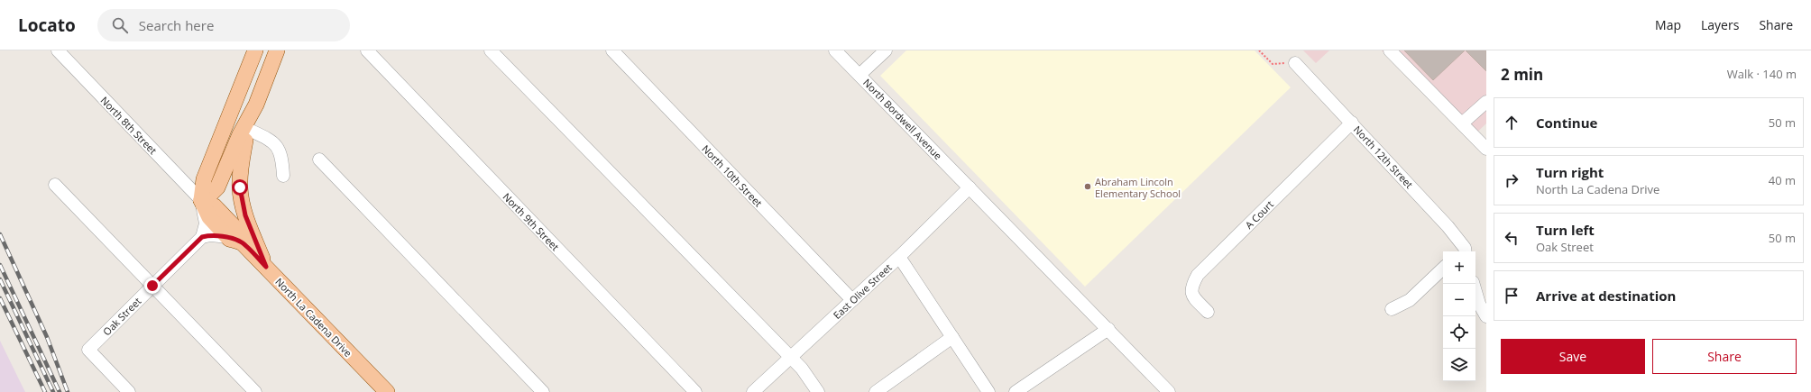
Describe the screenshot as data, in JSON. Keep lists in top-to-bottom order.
{
  "streets": {
    "main road": ["North La Cadena Drive"],
    "street": [
      "North Bordwell Avenue",
      "North 8th Street",
      "North 12th Street",
      "North 10th Street",
      "A Court",
      "North 9th Street",
      "East Olive Street",
      "Oak Street"
    ]
  },
  "crossings": [
    ["North Bordwell Avenue", "East Olive Street"],
    ["North 8th Street", "North La Cadena Drive"],
    ["North 12th Street", "A Court"],
    ["North 10th Street", "East Olive Street"]
  ],
  "places": ["Abraham Lincoln Elementary School"],
  "page": {
    "header": "Locato",
    "search": "Search here",
    "nav": ["Map", "Layers", "Share"],
    "heading": ["2 min", "Walk · 140 m"],
    "list": [
      ["Continue", "50 m"],
      ["Turn right", "North La Cadena Drive", "40 m"],
      ["Turn left", "Oak Street", "50 m"],
      "Arrive at destination"
    ],
    "map_buttons": ["+", "−"],
    "buttons": ["Save", "Share"]
  }
}
